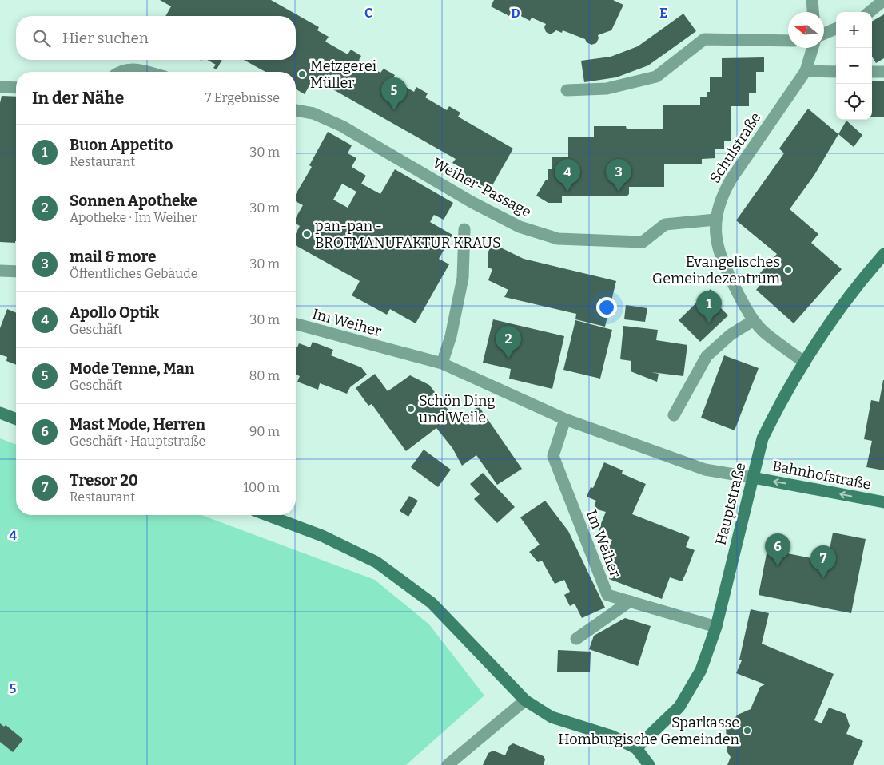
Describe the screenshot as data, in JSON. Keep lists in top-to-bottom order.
{
  "streets": {
    "street": [
      "Schulstraße",
      "Weiher-Passage",
      "Im Weiher",
      "Bahnhofstraße",
      "Hauptstraße"
    ]
  },
  "crossings": [
    ["Schulstraße", "Weiher-Passage"],
    ["Schulstraße", "Hauptstraße"],
    ["Im Weiher", "Bahnhofstraße"],
    ["Im Weiher", "Hauptstraße"],
    ["Bahnhofstraße", "Hauptstraße"]
  ],
  "one_way": ["Bahnhofstraße"],
  "places": [
    "Metzgerei Müller",
    "pan-pan - BROTMANUFAKTUR KRAUS",
    "Evangelisches Gemeindezentrum",
    "Schön Ding und Weile",
    "Sparkasse Homburgische Gemeinden"
  ],
  "north": "left",
  "page": {
    "map_buttons": ["+", "−"],
    "search": "Hier suchen",
    "heading": ["In der Nähe", "7 Ergebnisse"],
    "pins": [
      "5",
      "3",
      "4",
      "1",
      "2",
      "6",
      "7"
    ],
    "list": [
      {
        "mark": "1",
        "name": "Buon Appetito",
        "note": "Restaurant",
        "value": "30 m"
      },
      {
        "mark": "2",
        "name": "Sonnen Apotheke",
        "note": "Apotheke · Im Weiher",
        "value": "30 m"
      },
      {
        "mark": "3",
        "name": "mail & more",
        "note": "Öffentliches Gebäude",
        "value": "30 m"
      },
      {
        "mark": "4",
        "name": "Apollo Optik",
        "note": "Geschäft",
        "value": "30 m"
      },
      {
        "mark": "5",
        "name": "Mode Tenne, Man",
        "note": "Geschäft",
        "value": "80 m"
      },
      {
        "mark": "6",
        "name": "Mast Mode, Herren",
        "note": "Geschäft · Hauptstraße",
        "value": "90 m"
      },
      {
        "mark": "7",
        "name": "Tresor 20",
        "note": "Restaurant",
        "value": "100 m"
      }
    ]
  },
  "grid": {
    "columns": ["C", "D", "E"],
    "rows": ["4", "5"]
  }
}
